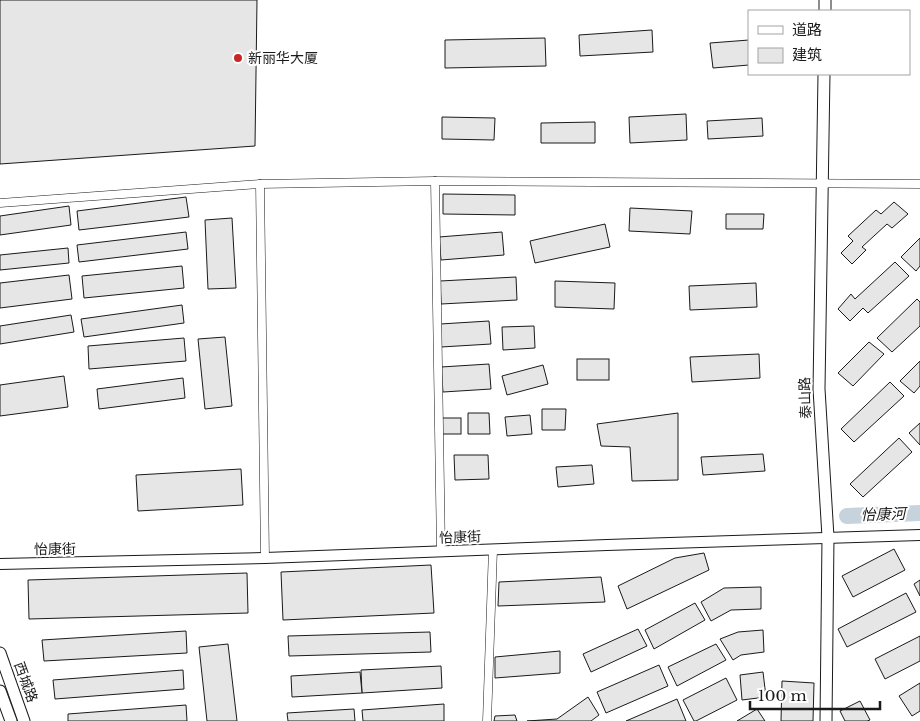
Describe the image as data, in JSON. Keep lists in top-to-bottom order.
{
  "streets": {
    "main road": ["泰山路", "西城路"],
    "street": ["怡康街"]
  },
  "crossings": [
    ["泰山路", "怡康街"]
  ],
  "water": ["怡康河"],
  "places": ["新丽华大厦"],
  "legend": ["道路", "建筑"],
  "scale_bar": "100 m"
}
